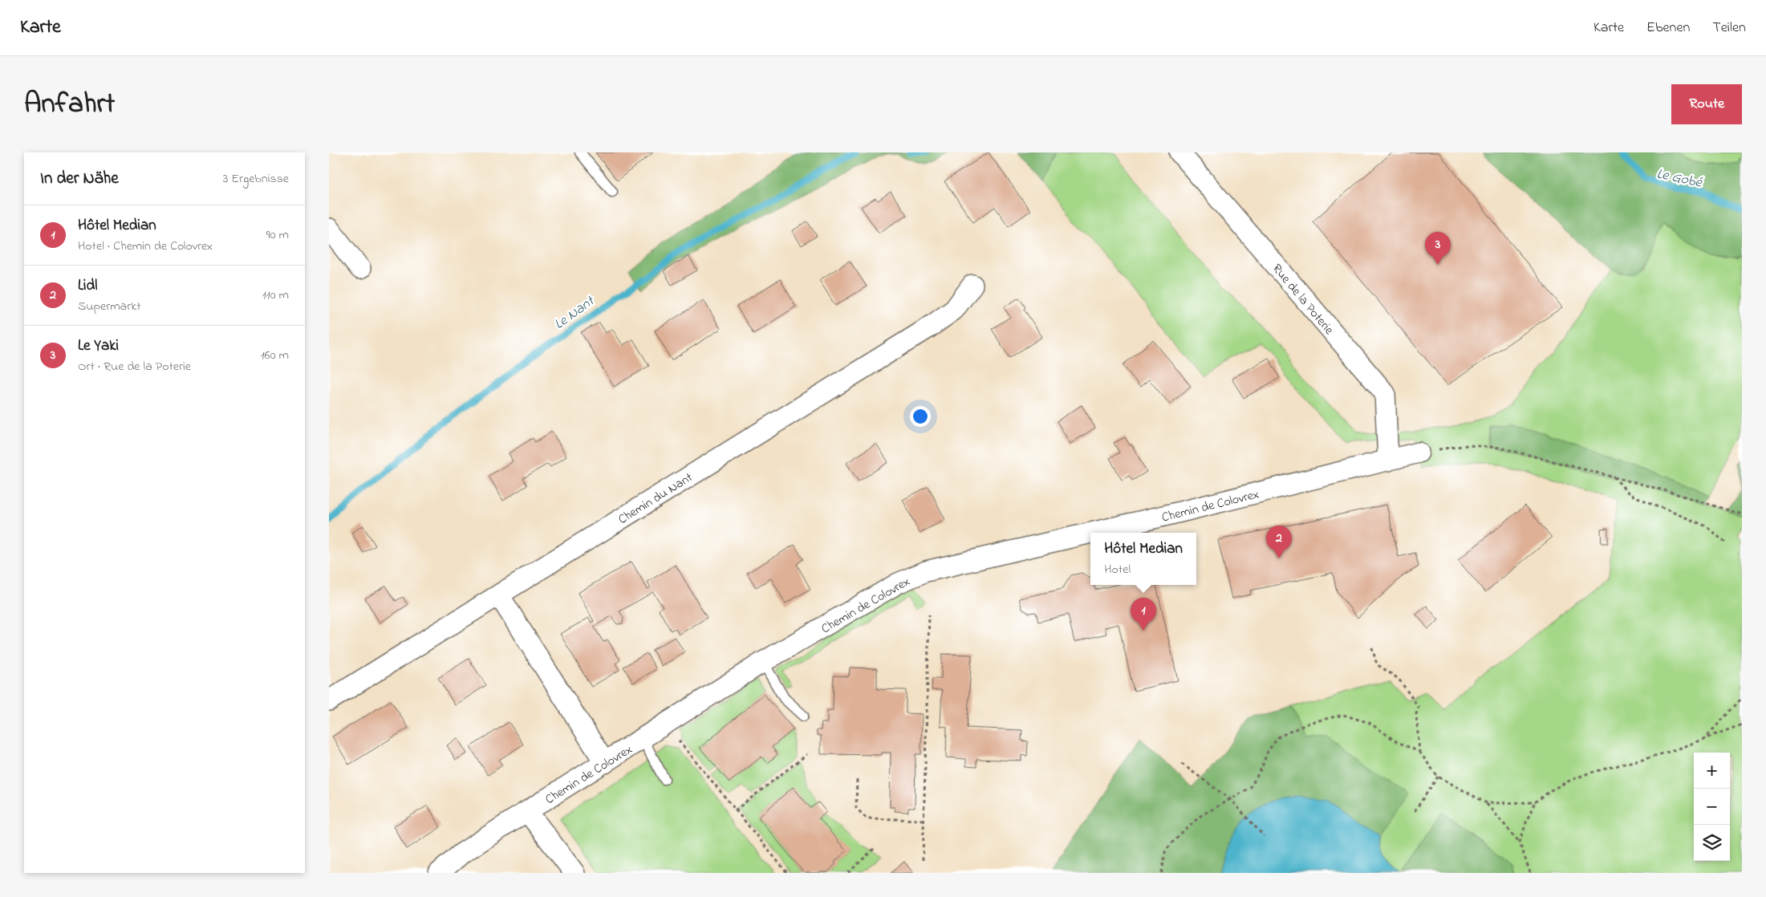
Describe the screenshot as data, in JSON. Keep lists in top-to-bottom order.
{
  "streets": {
    "street": ["Rue de la Poterie", "Chemin du Nant", "Chemin de Colovrex"]
  },
  "crossings": [
    ["Rue de la Poterie", "Chemin de Colovrex"]
  ],
  "water": ["Le Gobé", "Le Nant"],
  "page": {
    "header": "Karte",
    "nav": ["Karte", "Ebenen", "Teilen"],
    "title": "Anfahrt",
    "buttons": "Route",
    "heading": ["In der Nähe", "3 Ergebnisse"],
    "list": [
      {
        "mark": "1",
        "name": "Hôtel Median",
        "note": "Hotel · Chemin de Colovrex",
        "value": "90 m"
      },
      {
        "mark": "2",
        "name": "Lidl",
        "note": "Supermarkt",
        "value": "110 m"
      },
      {
        "mark": "3",
        "name": "Le Yaki",
        "note": "Ort · Rue de la Poterie",
        "value": "160 m"
      }
    ],
    "pins": ["3", "2", "1"],
    "popup": ["Hôtel Median", "Hotel"],
    "map_buttons": ["+", "−"]
  }
}
